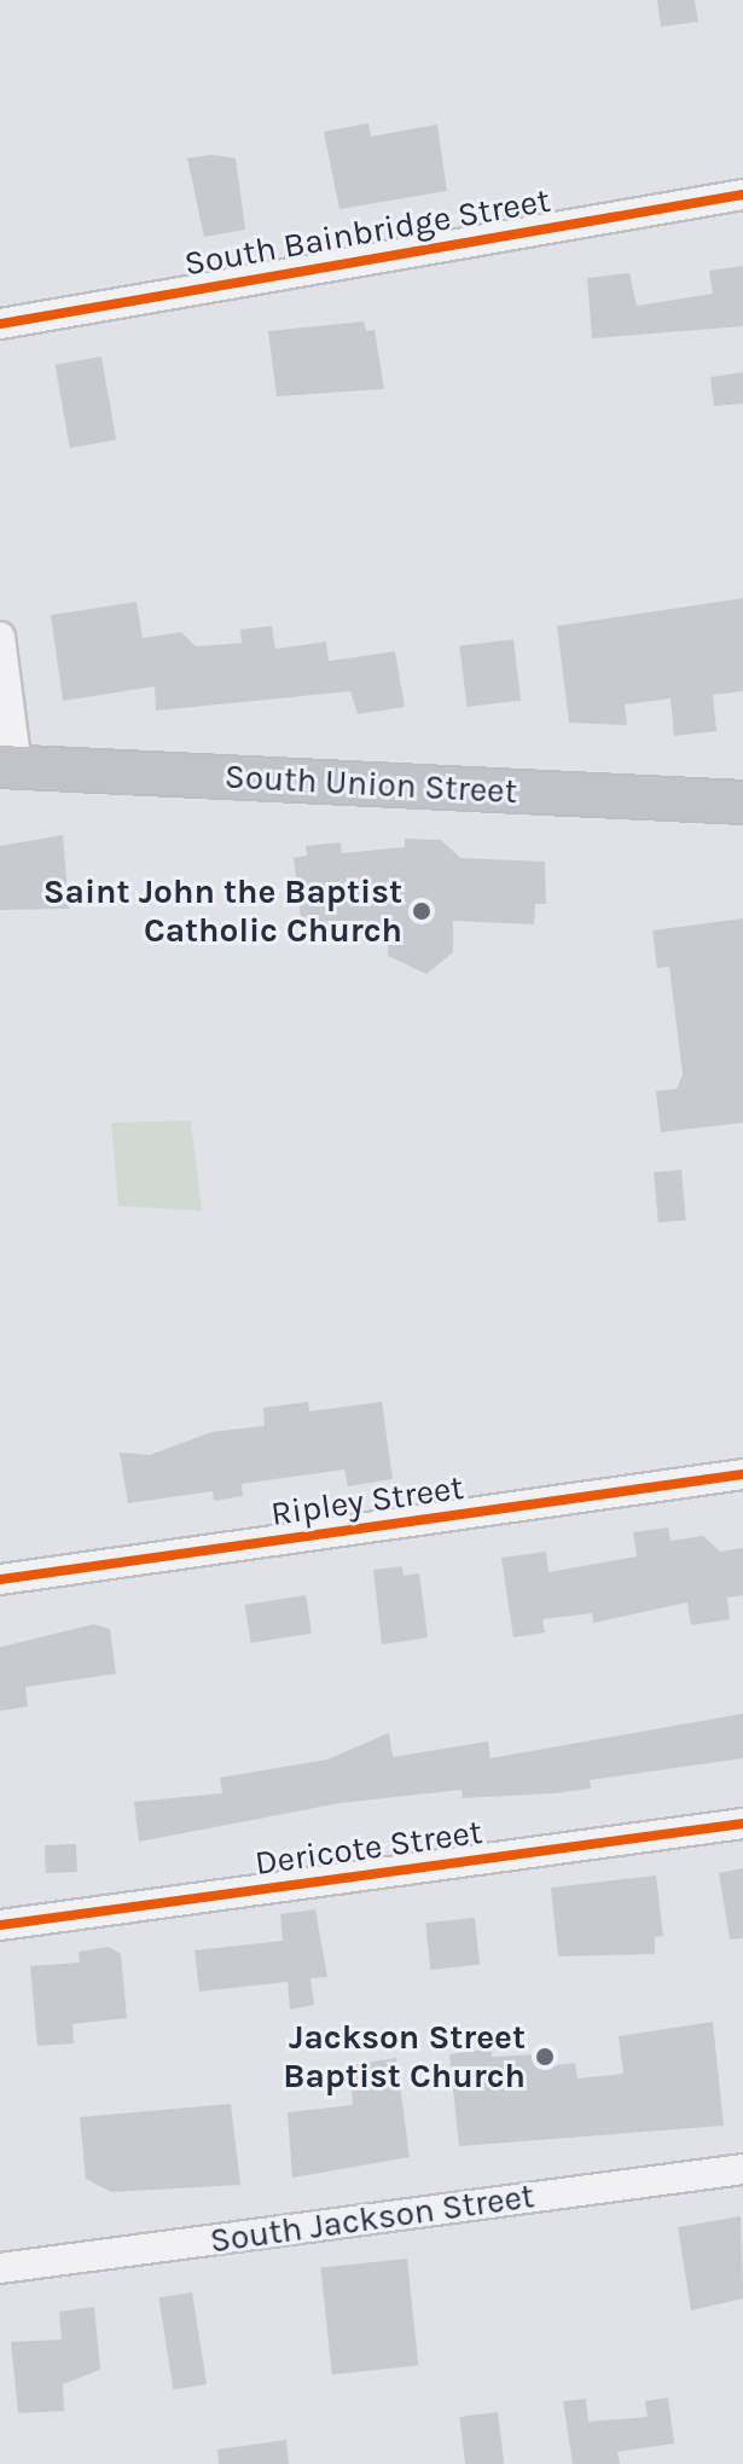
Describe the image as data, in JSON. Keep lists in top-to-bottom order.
{
  "streets": {
    "main road": ["South Union Street"],
    "street": [
      "South Bainbridge Street",
      "Ripley Street",
      "Dericote Street",
      "South Jackson Street"
    ]
  },
  "places": ["Saint John the Baptist Catholic Church", "Jackson Street Baptist Church"]
}
